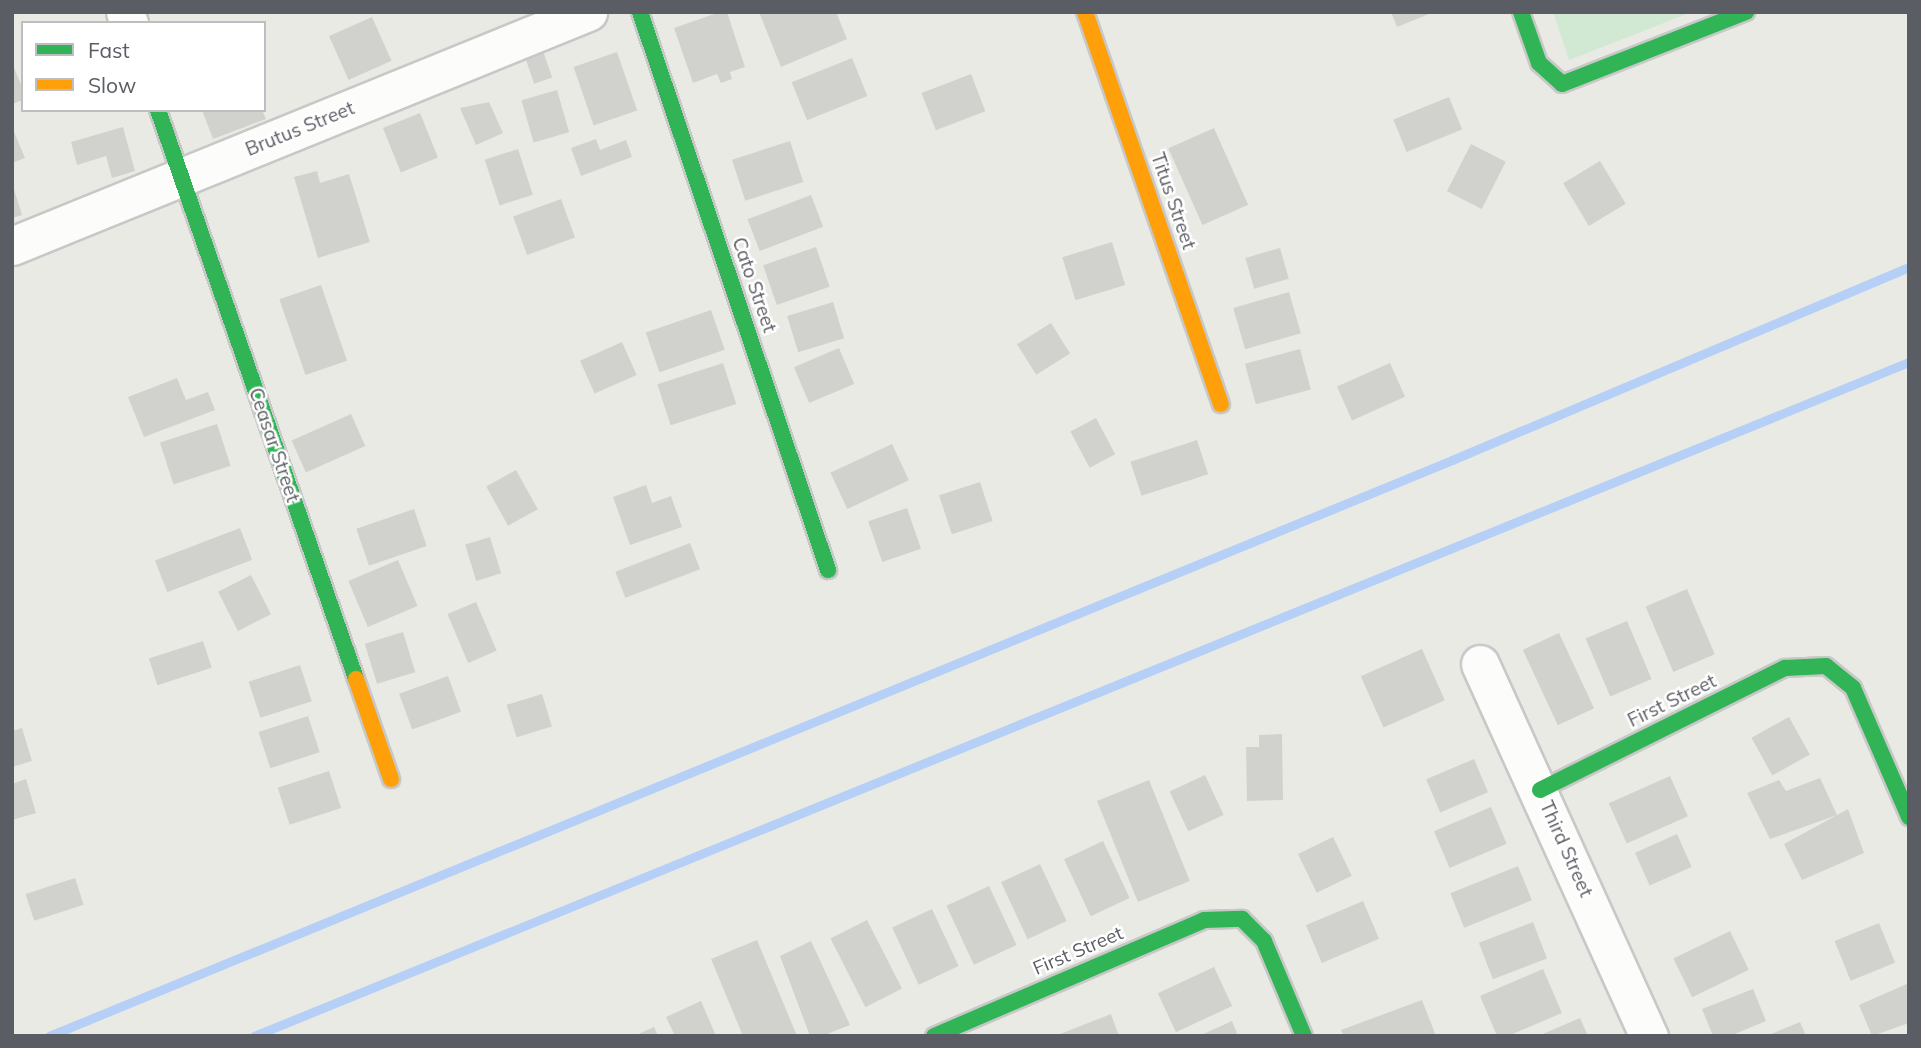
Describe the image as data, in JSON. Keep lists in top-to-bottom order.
{
  "streets": {
    "street": [
      "Brutus Street",
      "Titus Street",
      "Cato Street",
      "Ceasar Street",
      "First Street",
      "Third Street"
    ]
  },
  "crossings": [
    ["Brutus Street", "Ceasar Street"],
    ["First Street", "Third Street"]
  ],
  "legend": ["Fast", "Slow"]
}
